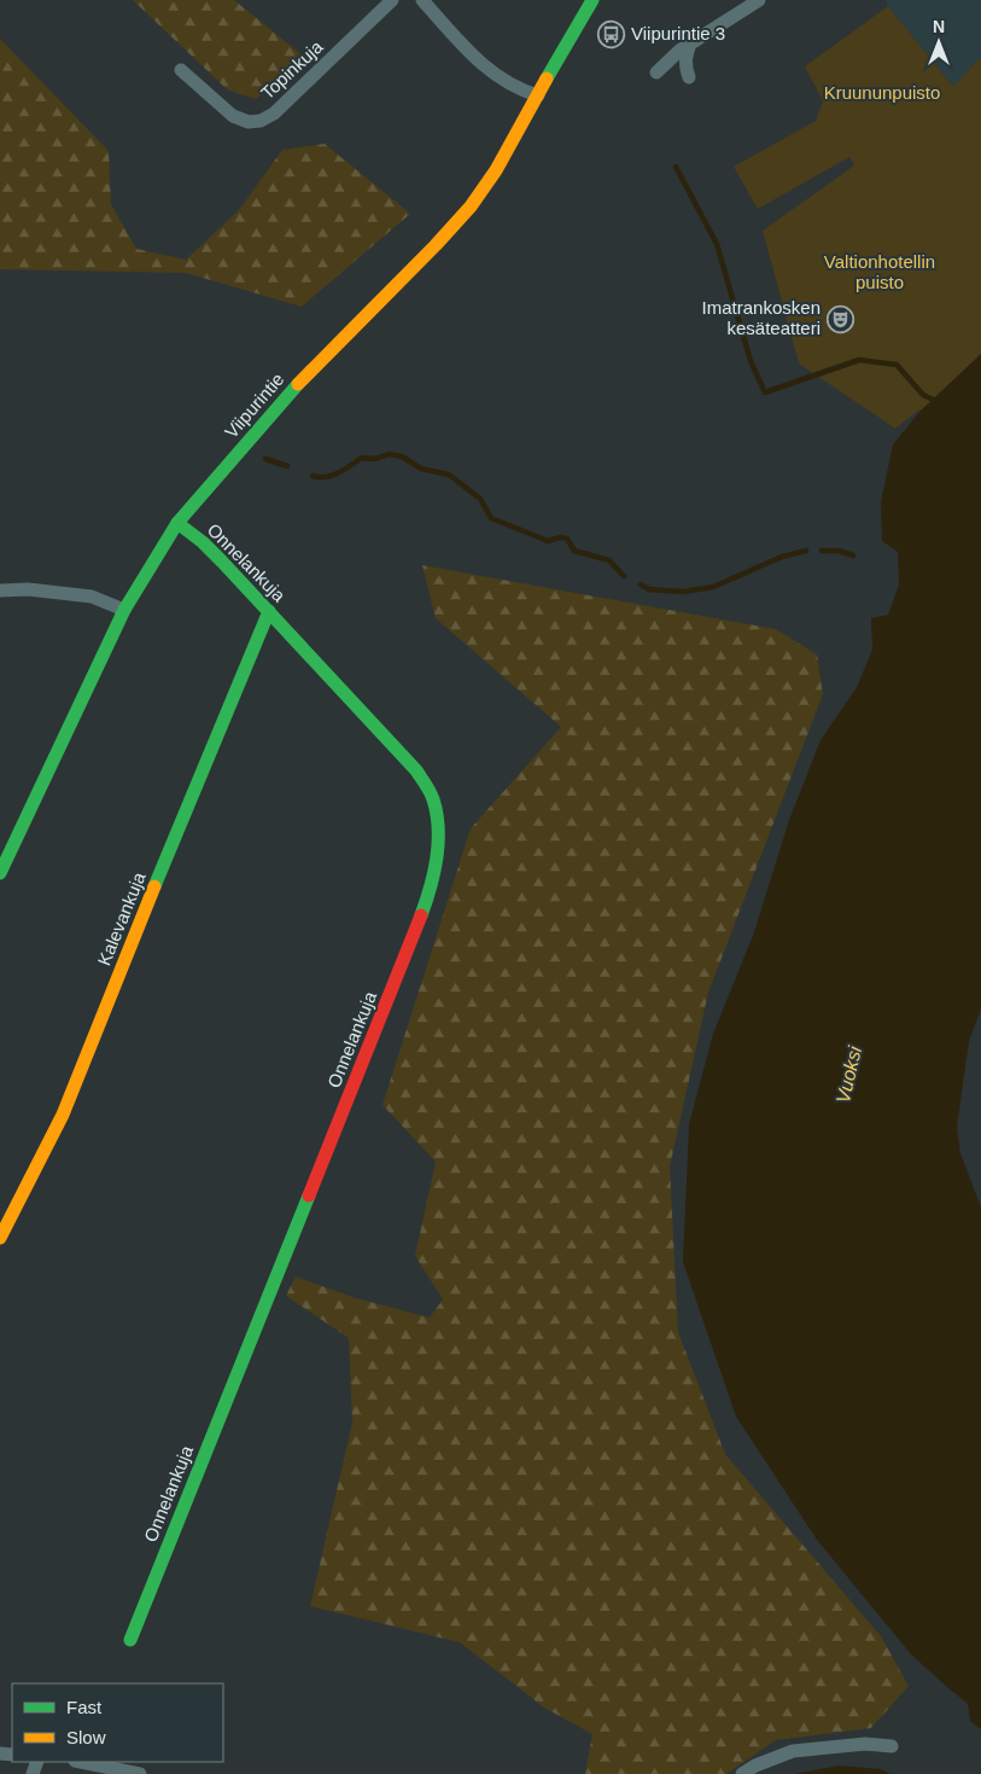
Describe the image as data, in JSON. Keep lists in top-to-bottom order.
{
  "streets": {
    "street": [
      "Topinkuja",
      "Viipurintie",
      "Onnelankuja",
      "Kalevankuja"
    ]
  },
  "crossings": [
    ["Viipurintie", "Onnelankuja"],
    ["Onnelankuja", "Kalevankuja"]
  ],
  "water": ["Vuoksi"],
  "parks": ["Kruununpuisto", "Valtionhotellin puisto"],
  "places": {
    "bus stop": ["Viipurintie 3"],
    "theatre": ["Imatrankosken kesäteatteri"]
  },
  "legend": ["Fast", "Slow"],
  "north": "top"
}
